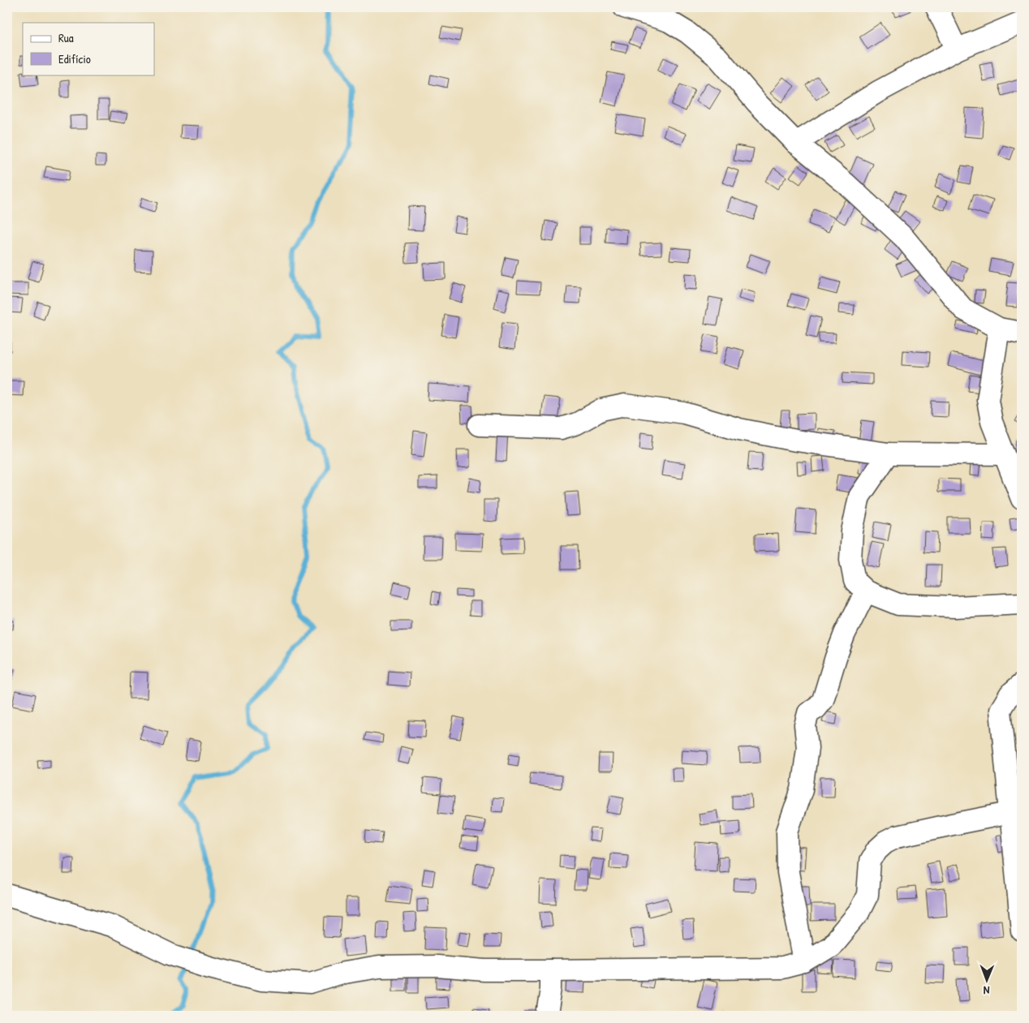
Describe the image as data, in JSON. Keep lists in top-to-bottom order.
{
  "legend": ["Rua", "Edifício"],
  "north": "bottom"
}
